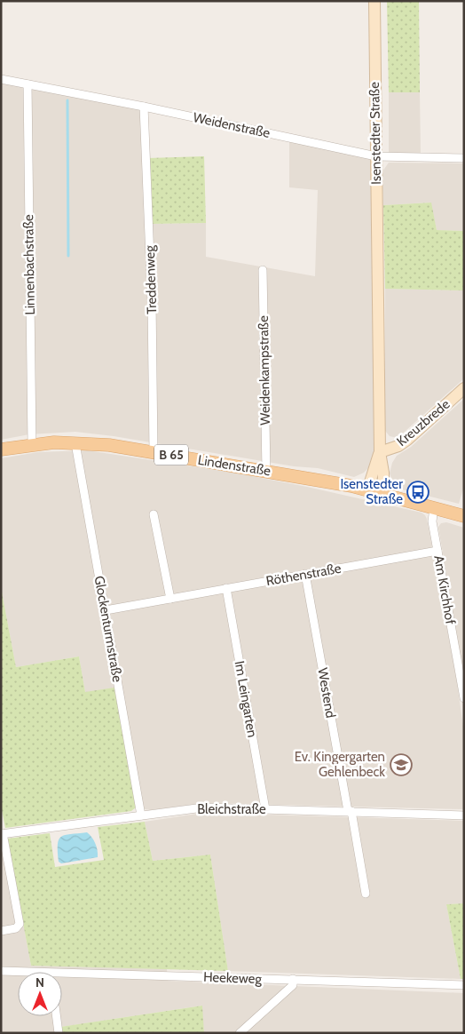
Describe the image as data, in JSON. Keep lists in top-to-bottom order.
{
  "streets": {
    "main road": ["B 65", "Lindenstraße"],
    "street": [
      "Weidenstraße",
      "Isenstedter Straße",
      "Linnenbachstraße",
      "Treddenweg",
      "Weidenkampstraße",
      "Kreuzbrede",
      "Röthenstraße",
      "Am Kirchhof",
      "Glockenturmstraße",
      "Westend",
      "Im Leingarten",
      "Bleichstraße",
      "Heekeweg"
    ]
  },
  "crossings": [
    ["Weidenstraße", "Isenstedter Straße"],
    ["Weidenstraße", "Linnenbachstraße"],
    ["Weidenstraße", "Treddenweg"],
    ["Isenstedter Straße", "Kreuzbrede"],
    ["Isenstedter Straße", "Lindenstraße"],
    ["Linnenbachstraße", "Lindenstraße"],
    ["Treddenweg", "Lindenstraße"],
    ["Weidenkampstraße", "Lindenstraße"],
    ["Lindenstraße", "Am Kirchhof"],
    ["Lindenstraße", "Glockenturmstraße"],
    ["Röthenstraße", "Am Kirchhof"],
    ["Röthenstraße", "Glockenturmstraße"],
    ["Röthenstraße", "Westend"],
    ["Röthenstraße", "Im Leingarten"],
    ["Glockenturmstraße", "Bleichstraße"],
    ["Westend", "Bleichstraße"],
    ["Im Leingarten", "Bleichstraße"]
  ],
  "places": {
    "bus stop": ["Isenstedter Straße"],
    "school or university": ["Ev. Kingergarten Gehlenbeck"]
  },
  "north": "top"
}
